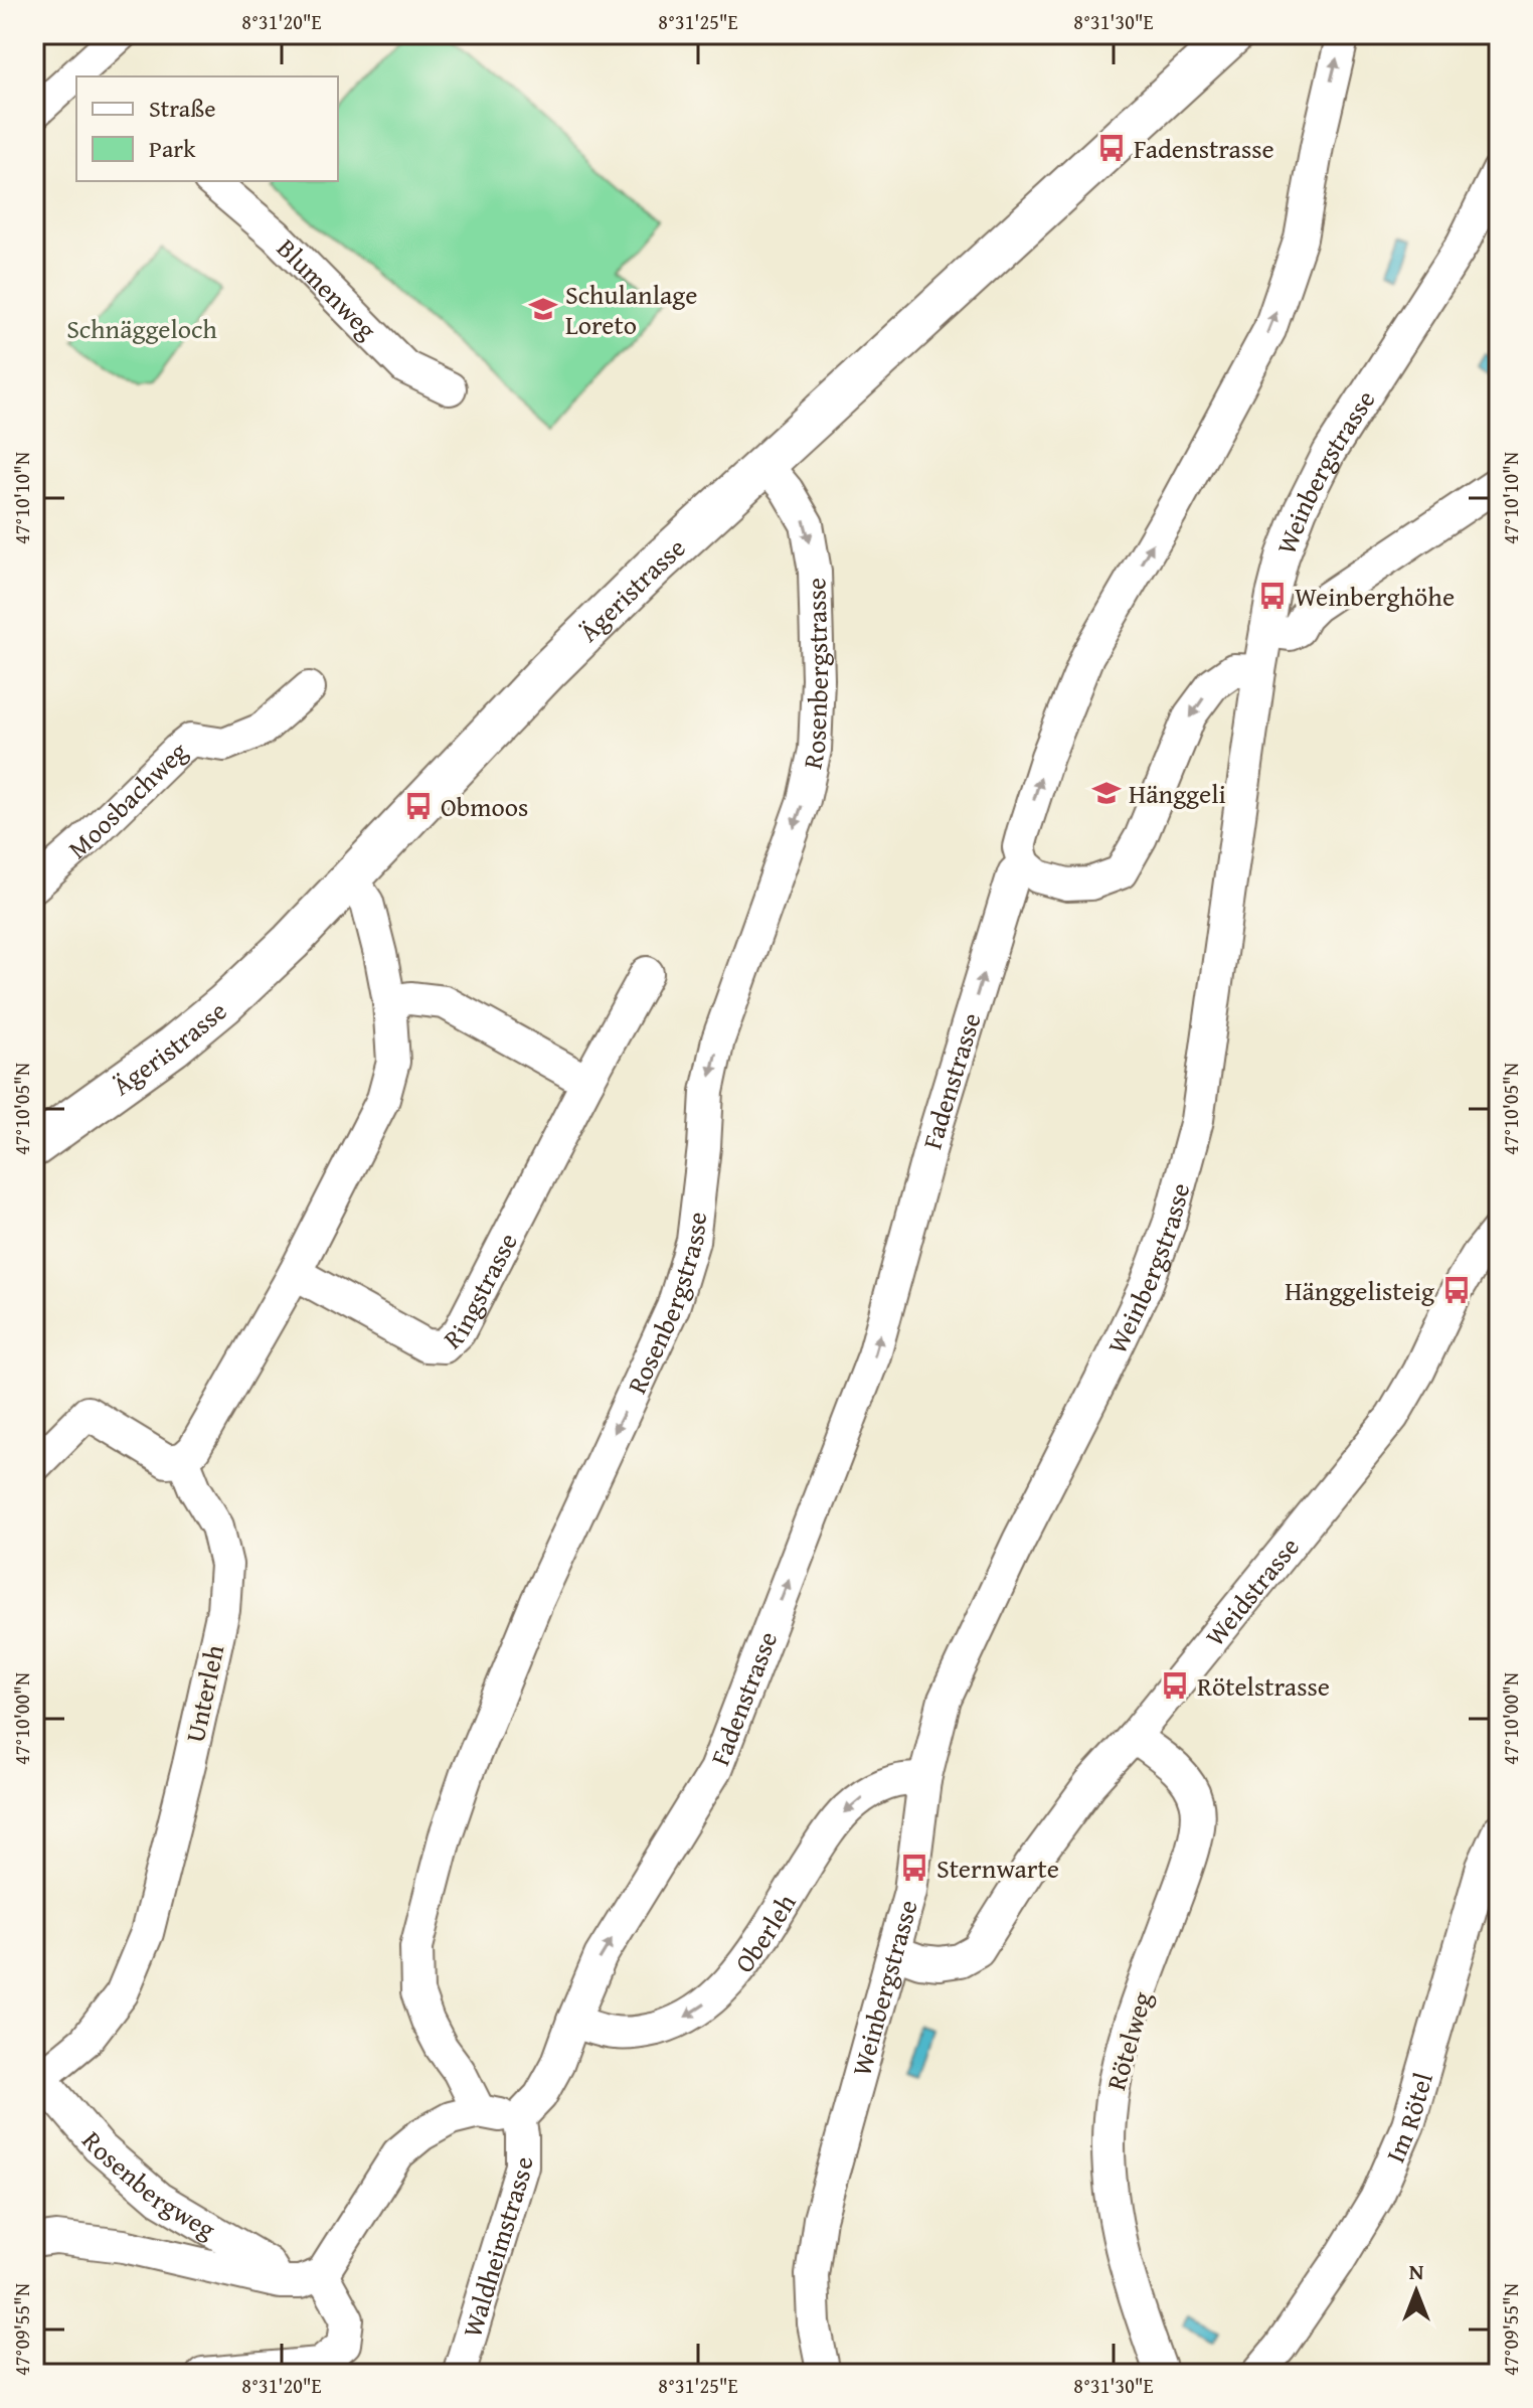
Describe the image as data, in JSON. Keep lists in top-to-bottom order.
{
  "streets": {
    "main road": ["Ägeristrasse"],
    "street": [
      "Blumenweg",
      "Weinbergstrasse",
      "Rosenbergstrasse",
      "Moosbachweg",
      "Fadenstrasse",
      "Ringstrasse",
      "Weidstrasse",
      "Unterleh",
      "Oberleh",
      "Rötelweg",
      "Im Rötel",
      "Rosenbergweg",
      "Waldheimstrasse"
    ]
  },
  "crossings": [
    ["Weinbergstrasse", "Weidstrasse"],
    ["Weinbergstrasse", "Oberleh"],
    ["Ägeristrasse", "Rosenbergstrasse"],
    ["Fadenstrasse", "Oberleh"],
    ["Fadenstrasse", "Waldheimstrasse"],
    ["Weidstrasse", "Rötelweg"],
    ["Unterleh", "Rosenbergweg"]
  ],
  "one_way": ["Rosenbergstrasse", "Fadenstrasse", "Oberleh"],
  "parks": ["Schnäggeloch"],
  "places": {
    "bus stop": [
      "Fadenstrasse",
      "Weinberghöhe",
      "Obmoos",
      "Hänggelisteig",
      "Rötelstrasse",
      "Sternwarte"
    ],
    "school or university": ["Schulanlage Loreto", "Hänggeli"]
  },
  "legend": ["Straße", "Park"],
  "north": "top",
  "coordinates": [
    "8°31'20\"E",
    "8°31'25\"E",
    "8°31'30\"E",
    "47°10'10\"N",
    "47°10'05\"N",
    "47°10'00\"N",
    "47°09'55\"N"
  ]
}
